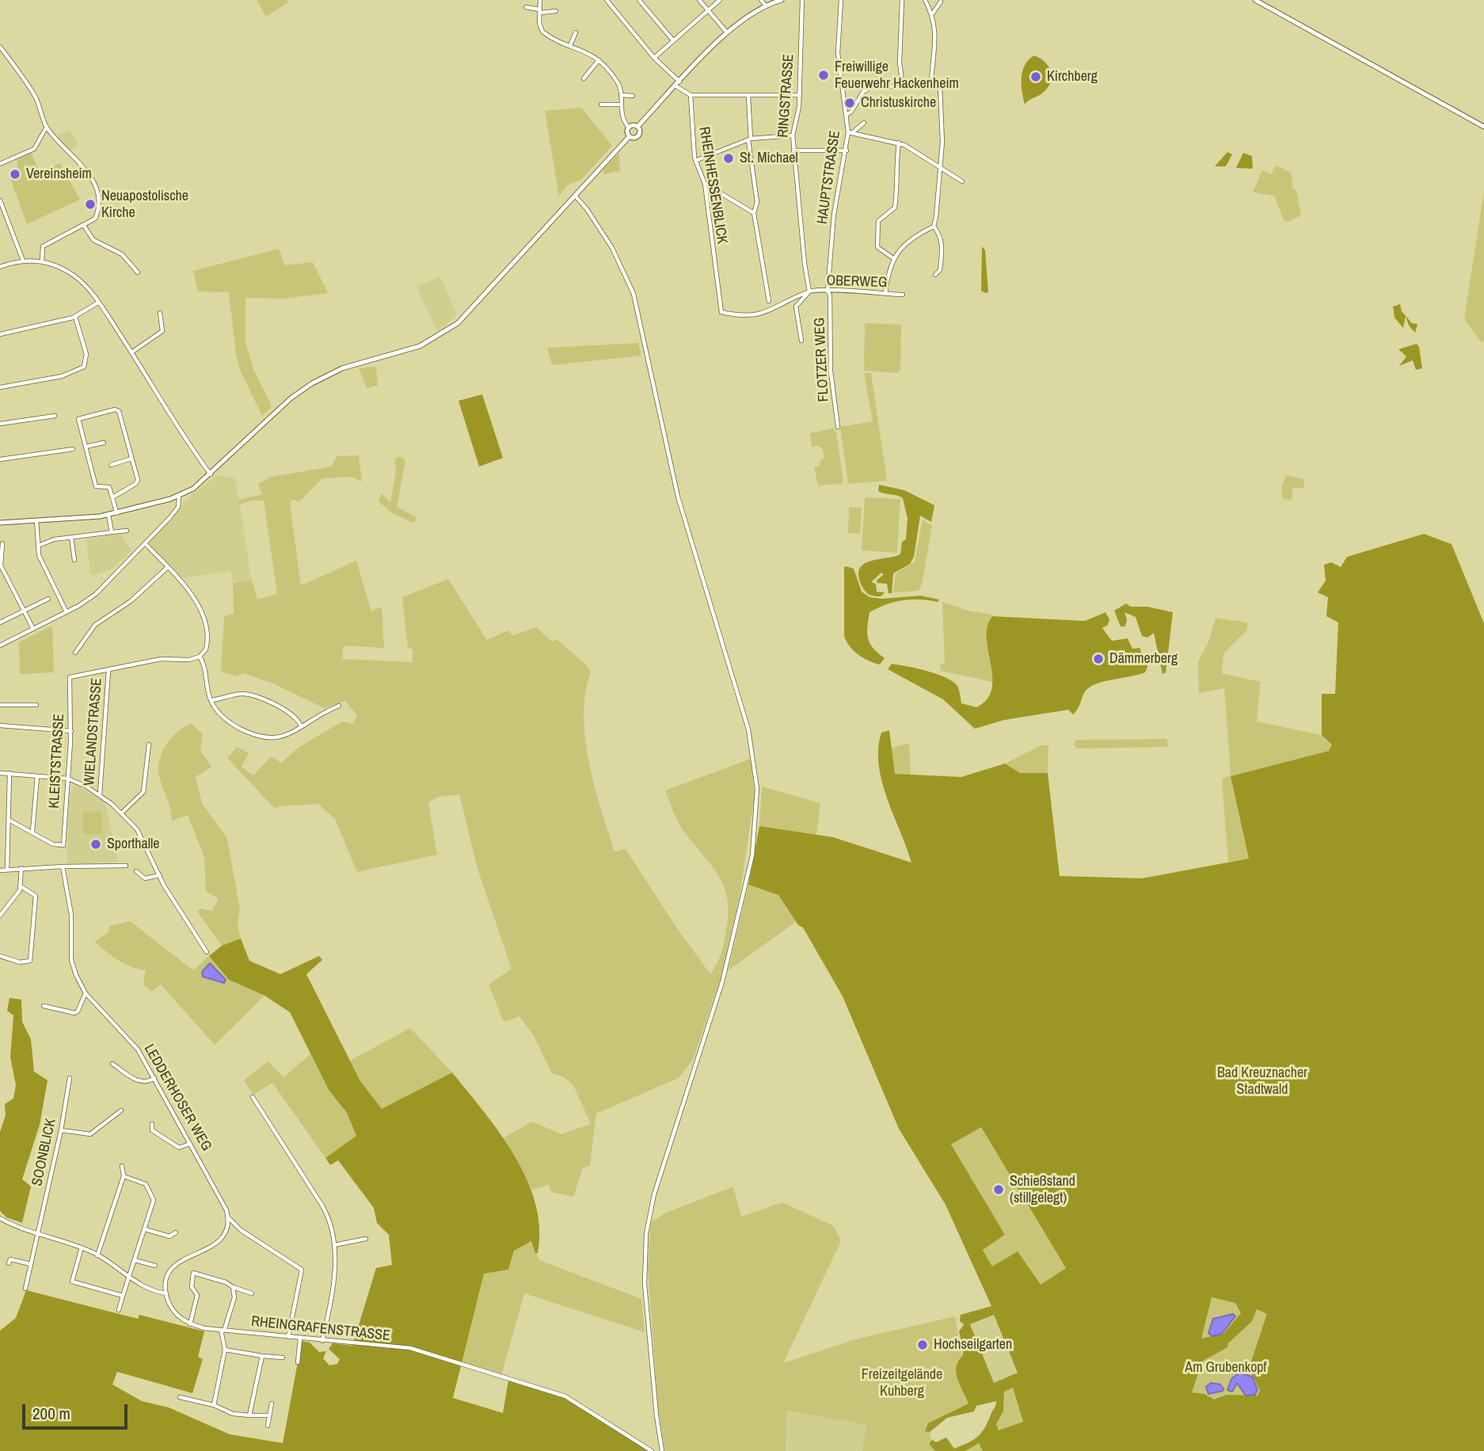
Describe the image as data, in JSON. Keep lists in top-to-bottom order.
{
  "streets": {
    "street": [
      "RINGSTRASSE",
      "HAUPTSTRASSE",
      "RHEINHESSENBLICK",
      "OBERWEG",
      "FLOTZER WEG",
      "WIELANDSTRASSE",
      "KLEISTSTRASSE",
      "LEDDERHOSER WEG",
      "SOONBLICK",
      "RHEINGRAFENSTRASSE"
    ]
  },
  "crossings": [
    ["RINGSTRASSE", "OBERWEG"],
    ["HAUPTSTRASSE", "OBERWEG"],
    ["HAUPTSTRASSE", "FLOTZER WEG"],
    ["RHEINHESSENBLICK", "OBERWEG"],
    ["OBERWEG", "FLOTZER WEG"],
    ["WIELANDSTRASSE", "KLEISTSTRASSE"]
  ],
  "parks": ["Bad Kreuznacher Stadtwald", "Am Grubenkopf", "Freizeitgelände Kuhberg"],
  "places": [
    "Freiwillige Feuerwehr Hackenheim",
    "Kirchberg",
    "Christuskirche",
    "St. Michael",
    "Vereinsheim",
    "Neuapostolische Kirche",
    "Dämmerberg",
    "Sporthalle",
    "Schießstand (stillgelegt)",
    "Hochseilgarten"
  ],
  "scale_bar": "200 m"
}
